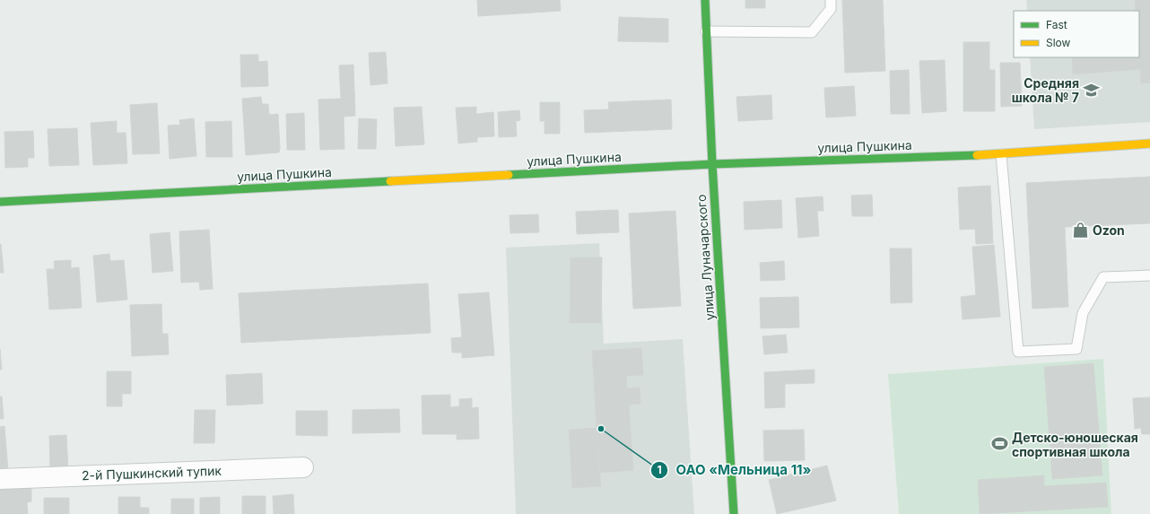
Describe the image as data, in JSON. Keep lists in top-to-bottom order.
{
  "streets": {
    "street": ["улица Пушкина", "улица Луначарского", "2-й Пушкинский тупик"]
  },
  "crossings": [
    ["улица Пушкина", "улица Луначарского"]
  ],
  "places": {
    "school or university": ["Средняя школа № 7"],
    "shop": ["Ozon"],
    "other": ["ОАО «Мельница 11»"],
    "sports": ["Детско-юношеская спортивная школа"]
  },
  "legend": ["Fast", "Slow"]
}
